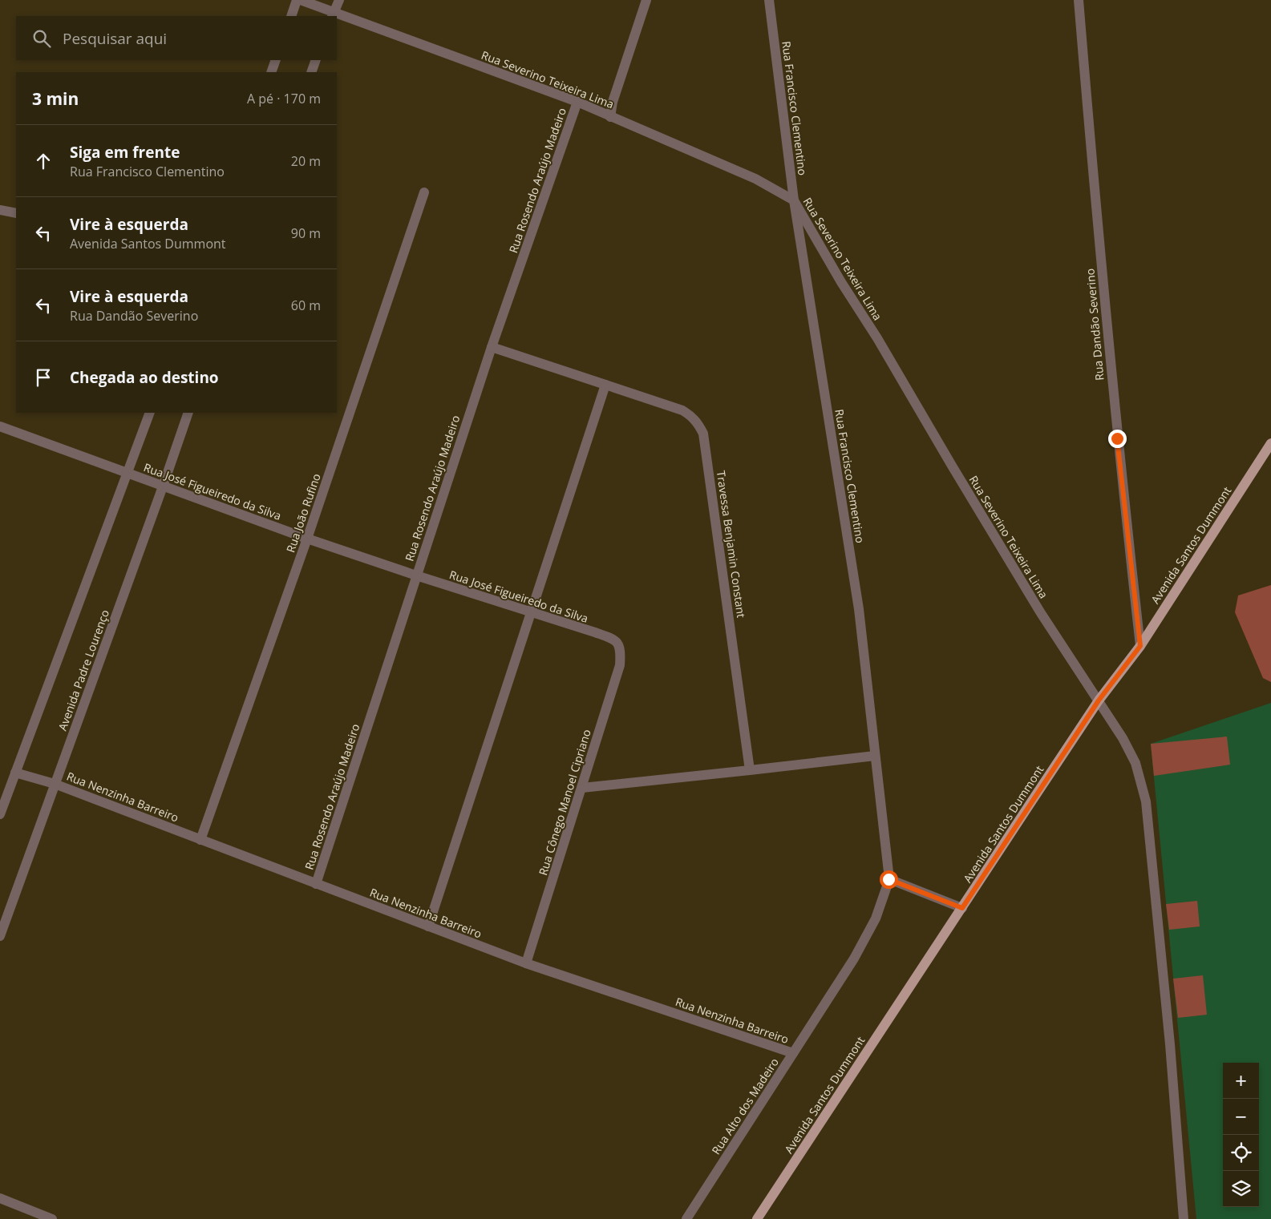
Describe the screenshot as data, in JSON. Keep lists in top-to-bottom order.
{
  "streets": {
    "main road": ["Avenida Santos Dummont"],
    "street": [
      "Rua Severino Teixeira Lima",
      "Rua Francisco Clementino",
      "Rua Rosendo Araújo Madeiro",
      "Rua Dandão Severino",
      "Rua José Figueiredo da Silva",
      "Rua João Rufino",
      "Travessa Benjamin Constant",
      "Avenida Padre Lourenço",
      "Rua Nenzinha Barreiro",
      "Rua Cônego Manoel Cipriano",
      "Rua Alto dos Madeiro"
    ]
  },
  "crossings": [
    ["Rua Severino Teixeira Lima", "Rua Francisco Clementino"],
    ["Rua Severino Teixeira Lima", "Rua Rosendo Araújo Madeiro"],
    ["Rua Severino Teixeira Lima", "Avenida Santos Dummont"],
    ["Rua Francisco Clementino", "Rua Alto dos Madeiro"],
    ["Rua Rosendo Araújo Madeiro", "Rua José Figueiredo da Silva"],
    ["Rua Rosendo Araújo Madeiro", "Travessa Benjamin Constant"],
    ["Rua Rosendo Araújo Madeiro", "Rua Nenzinha Barreiro"],
    ["Rua Dandão Severino", "Avenida Santos Dummont"],
    ["Rua José Figueiredo da Silva", "Rua João Rufino"],
    ["Rua José Figueiredo da Silva", "Avenida Padre Lourenço"],
    ["Rua José Figueiredo da Silva", "Rua Cônego Manoel Cipriano"],
    ["Rua João Rufino", "Rua Nenzinha Barreiro"],
    ["Avenida Padre Lourenço", "Rua Nenzinha Barreiro"],
    ["Rua Nenzinha Barreiro", "Rua Cônego Manoel Cipriano"],
    ["Rua Nenzinha Barreiro", "Rua Alto dos Madeiro"]
  ],
  "page": {
    "search": "Pesquisar aqui",
    "heading": ["3 min", "A pé · 170 m"],
    "list": [
      ["Siga em frente", "Rua Francisco Clementino", "20 m"],
      ["Vire à esquerda", "Avenida Santos Dummont", "90 m"],
      ["Vire à esquerda", "Rua Dandão Severino", "60 m"],
      "Chegada ao destino"
    ],
    "map_buttons": ["+", "−"]
  }
}
